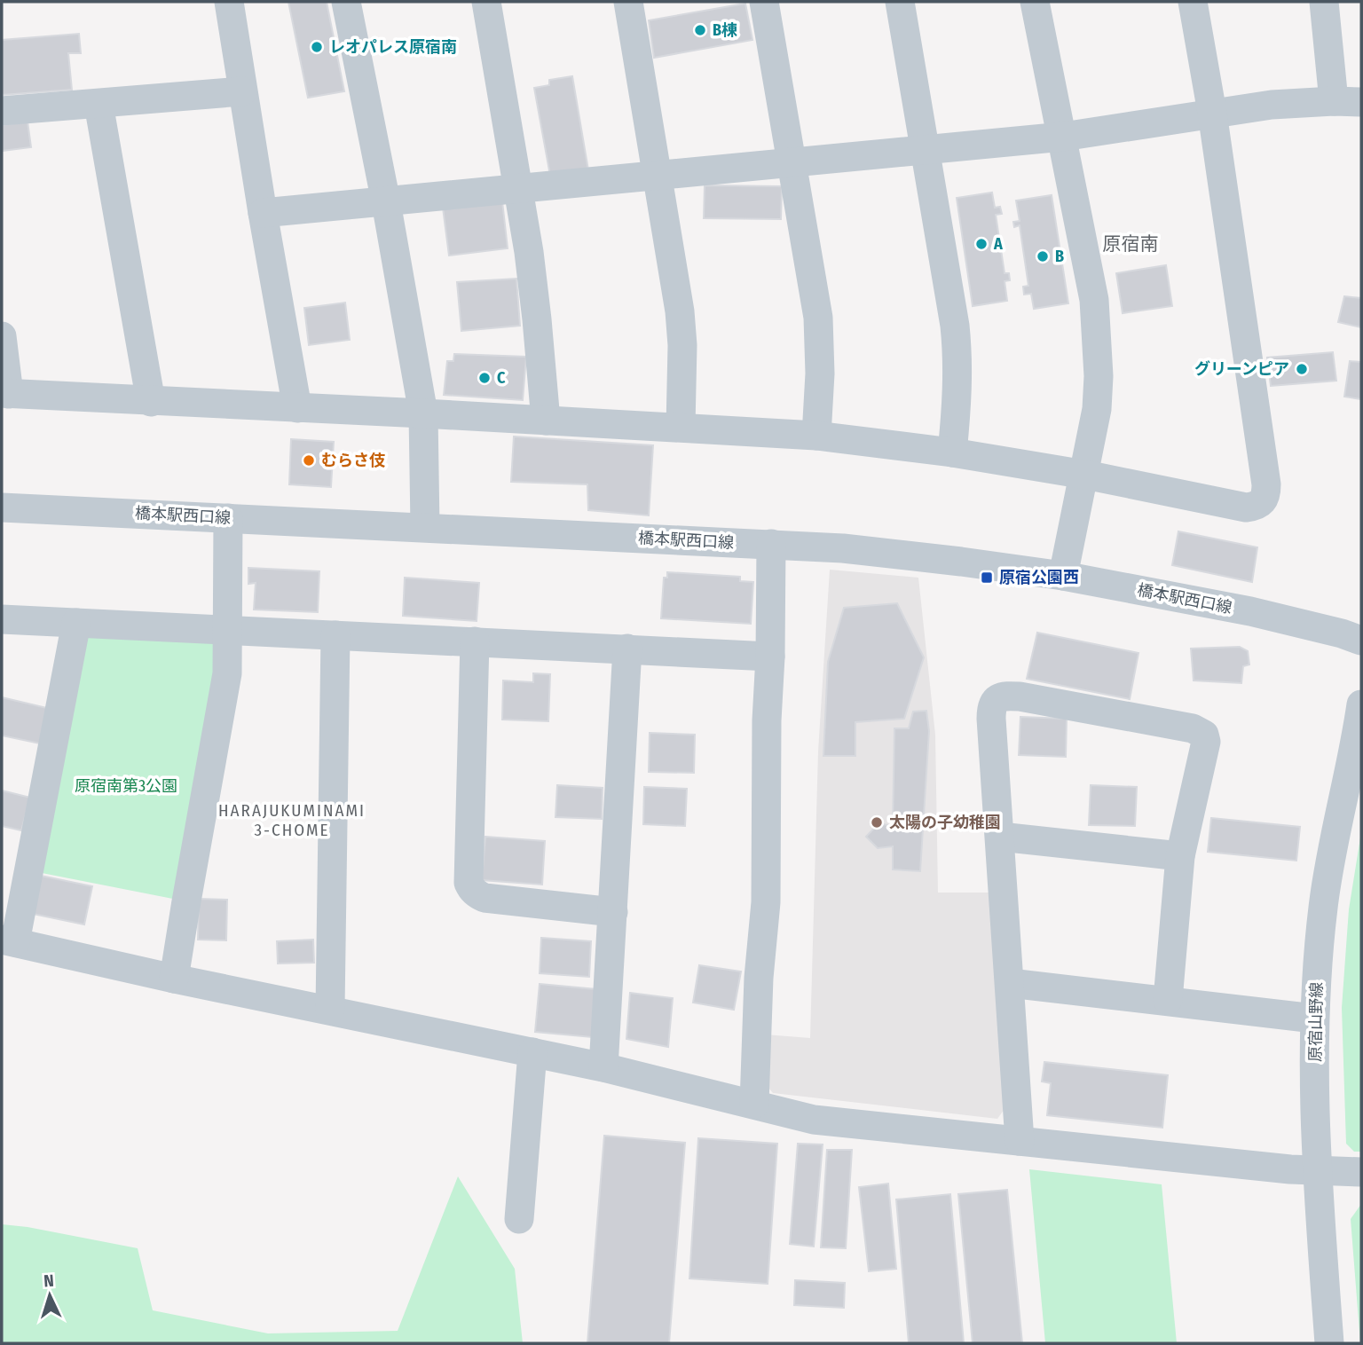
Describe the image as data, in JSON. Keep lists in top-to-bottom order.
{
  "streets": {
    "street": ["橋本駅西口線", "原宿山野線"]
  },
  "districts": ["原宿南", "HARAJUKUMINAMI 3-CHOME"],
  "parks": ["原宿南第3公園"],
  "places": {
    "other": [
      "B棟",
      "レオパレス原宿南",
      "A",
      "B",
      "グリーンピア",
      "C",
      "むらさ伎",
      "太陽の子幼稚園"
    ],
    "transit": ["原宿公園西"]
  },
  "north": "top"
}
